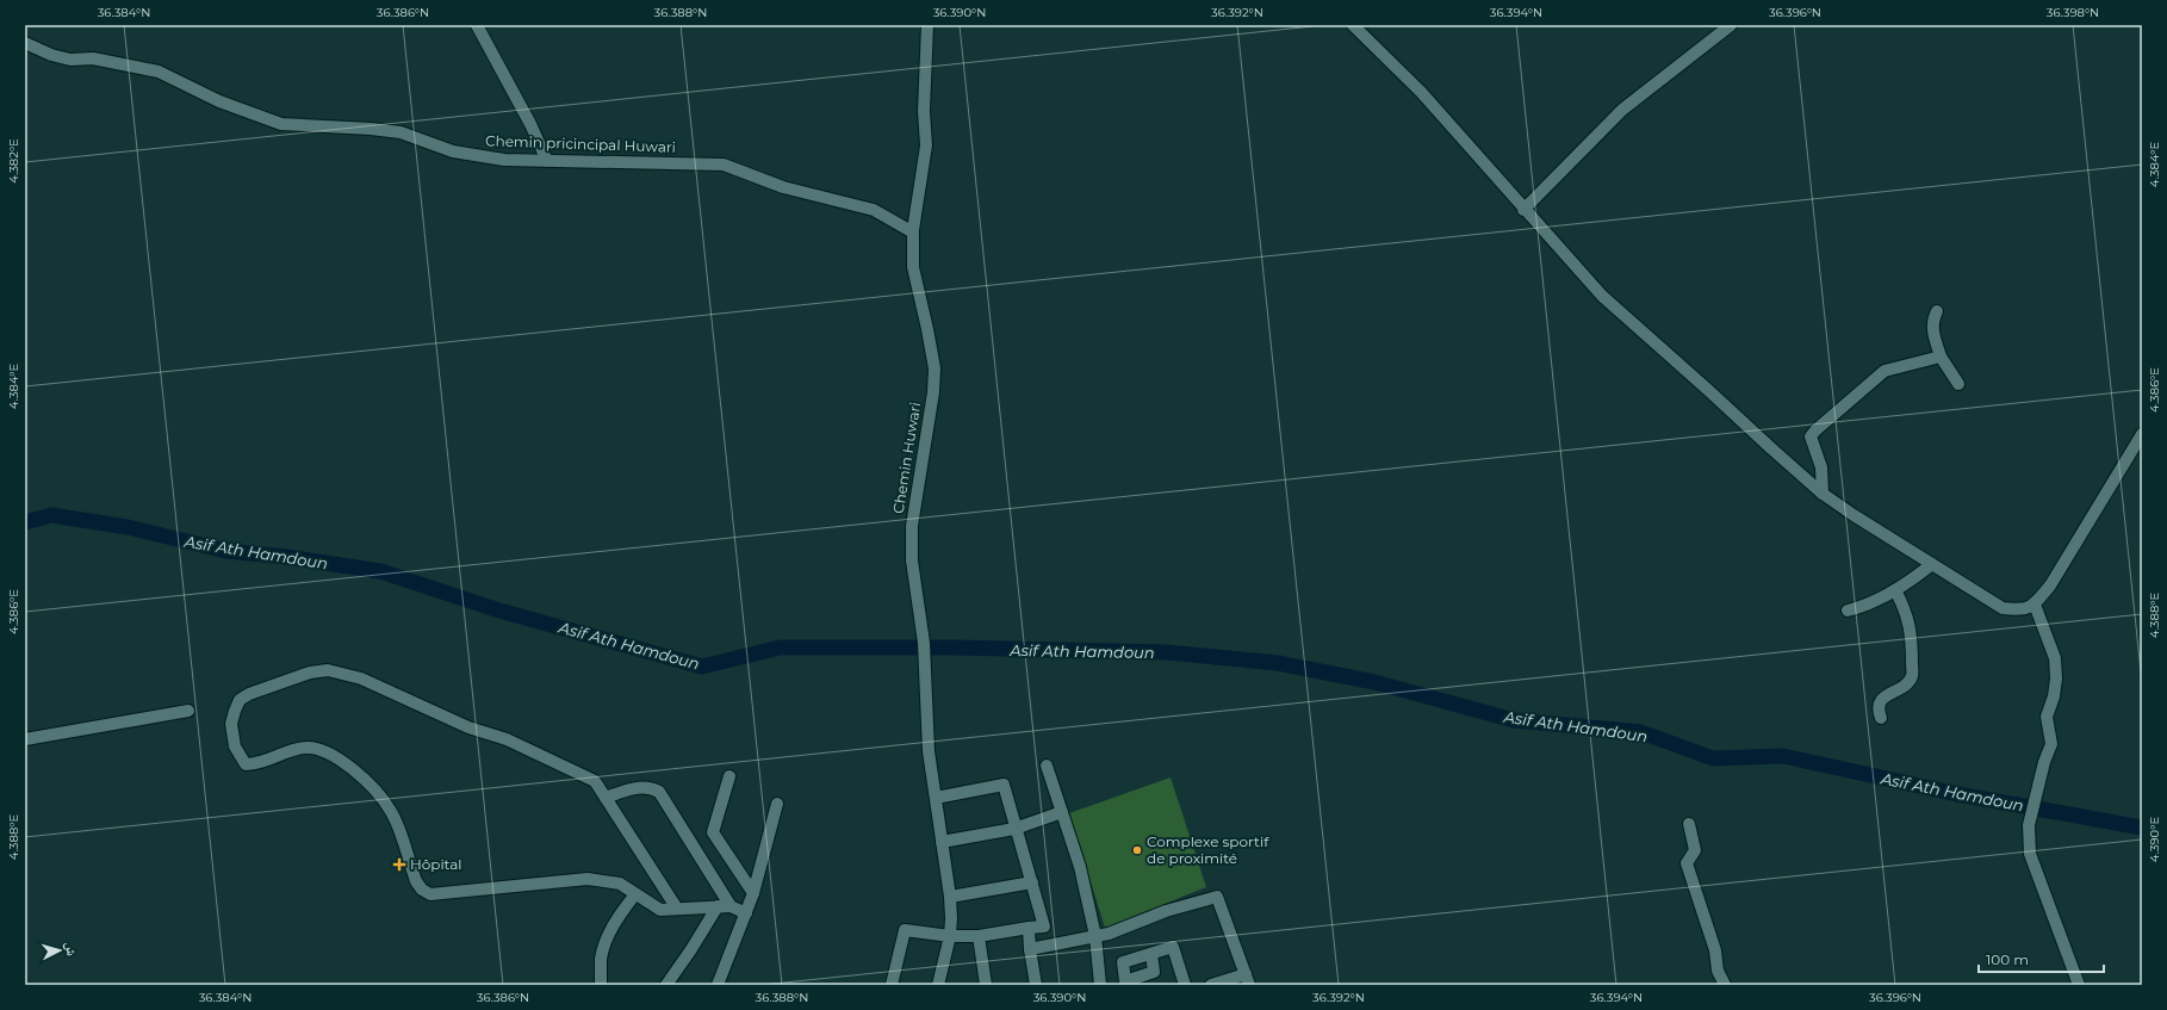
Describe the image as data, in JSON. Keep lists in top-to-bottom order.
{
  "streets": {
    "street": ["Chemin pricincipal Huwari", "Chemin Huwari"]
  },
  "crossings": [
    ["Chemin pricincipal Huwari", "Chemin Huwari"]
  ],
  "water": ["Asif Ath Hamdoun"],
  "places": {
    "other": ["Complexe sportif de proximité"],
    "health": ["Hôpital"]
  },
  "scale_bar": "100 m",
  "north": "right",
  "coordinates": [
    "36.384°N",
    "36.386°N",
    "36.388°N",
    "36.390°N",
    "36.392°N",
    "36.394°N",
    "36.396°N",
    "36.398°N",
    "4.382°E",
    "4.384°E",
    "4.386°E",
    "4.388°E",
    "4.390°E"
  ]
}
